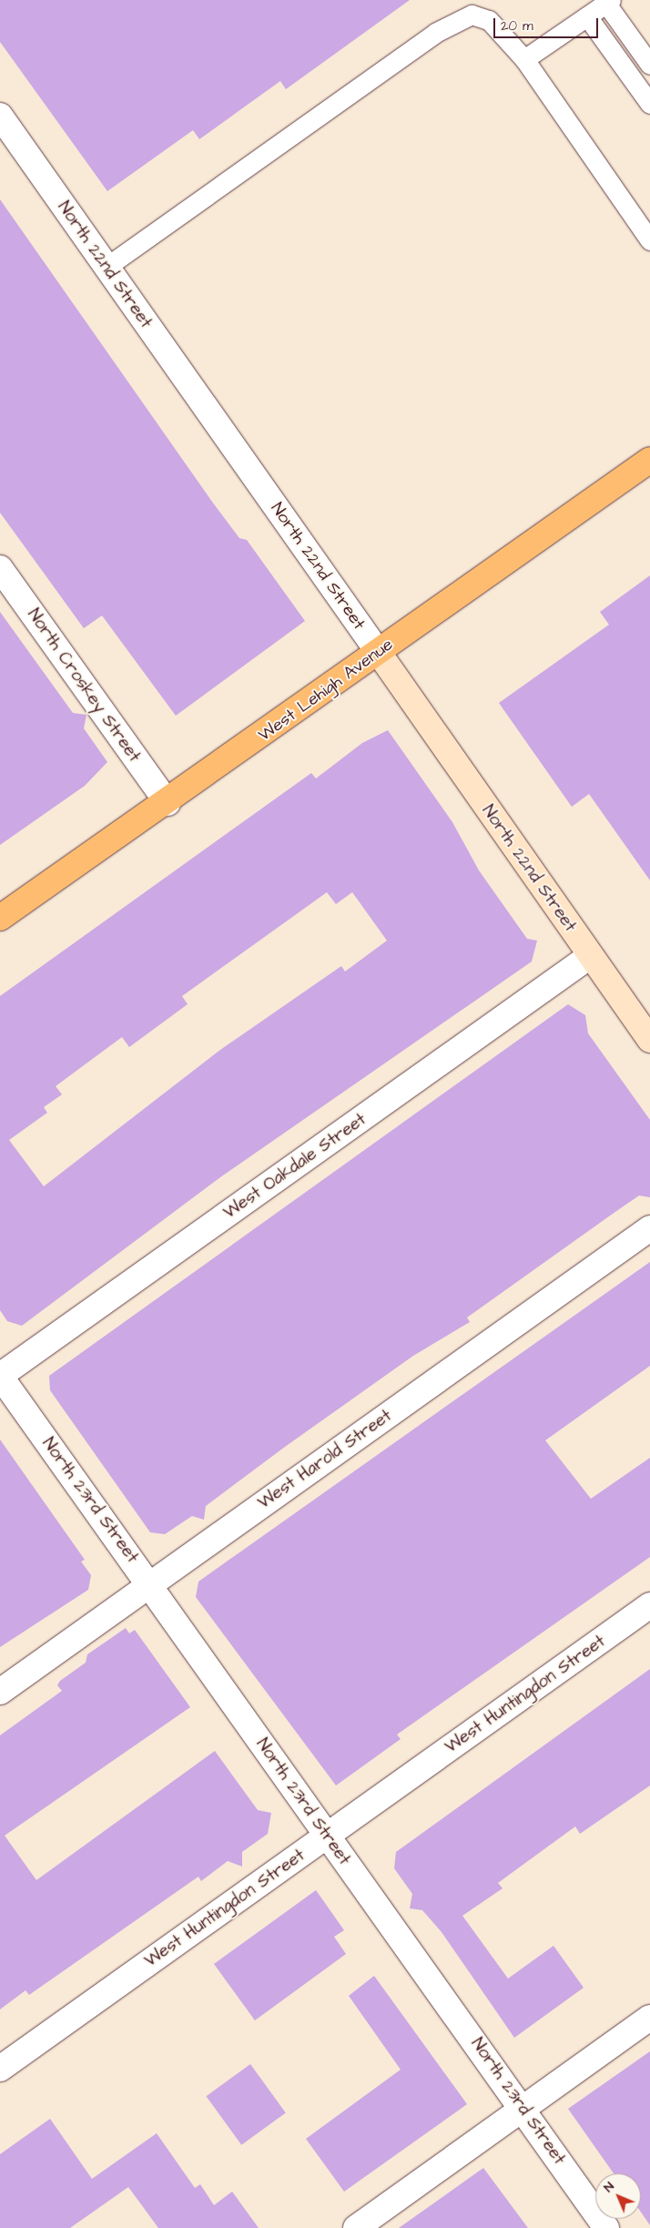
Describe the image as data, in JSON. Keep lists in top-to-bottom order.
{
  "streets": {
    "main road": ["North 22nd Street", "West Lehigh Avenue"],
    "street": [
      "North Croskey Street",
      "West Oakdale Street",
      "West Harold Street",
      "North 23rd Street",
      "West Huntingdon Street"
    ]
  },
  "crossings": [
    ["North 22nd Street", "West Lehigh Avenue"],
    ["North 22nd Street", "West Oakdale Street"],
    ["North Croskey Street", "West Lehigh Avenue"],
    ["West Oakdale Street", "North 23rd Street"],
    ["West Harold Street", "North 23rd Street"],
    ["North 23rd Street", "West Huntingdon Street"]
  ],
  "scale_bar": "20 m",
  "north": "top left"
}
